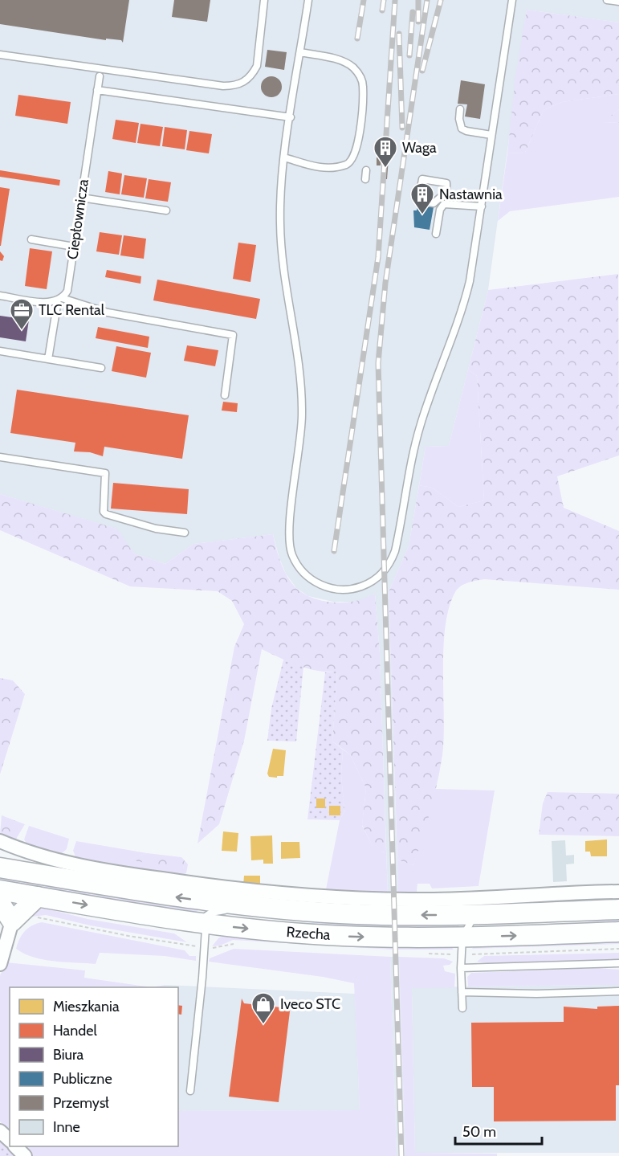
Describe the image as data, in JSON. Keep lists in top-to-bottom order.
{
  "streets": {
    "main road": ["Rzecha"],
    "lane": ["Ciepłownicza"]
  },
  "places": {
    "building": ["Waga", "Nastawnia"],
    "office": ["TLC Rental"],
    "shop": ["Iveco STC"]
  },
  "legend": [
    "Mieszkania",
    "Handel",
    "Biura",
    "Publiczne",
    "Przemysł",
    "Inne"
  ],
  "scale_bar": "50 m"
}
